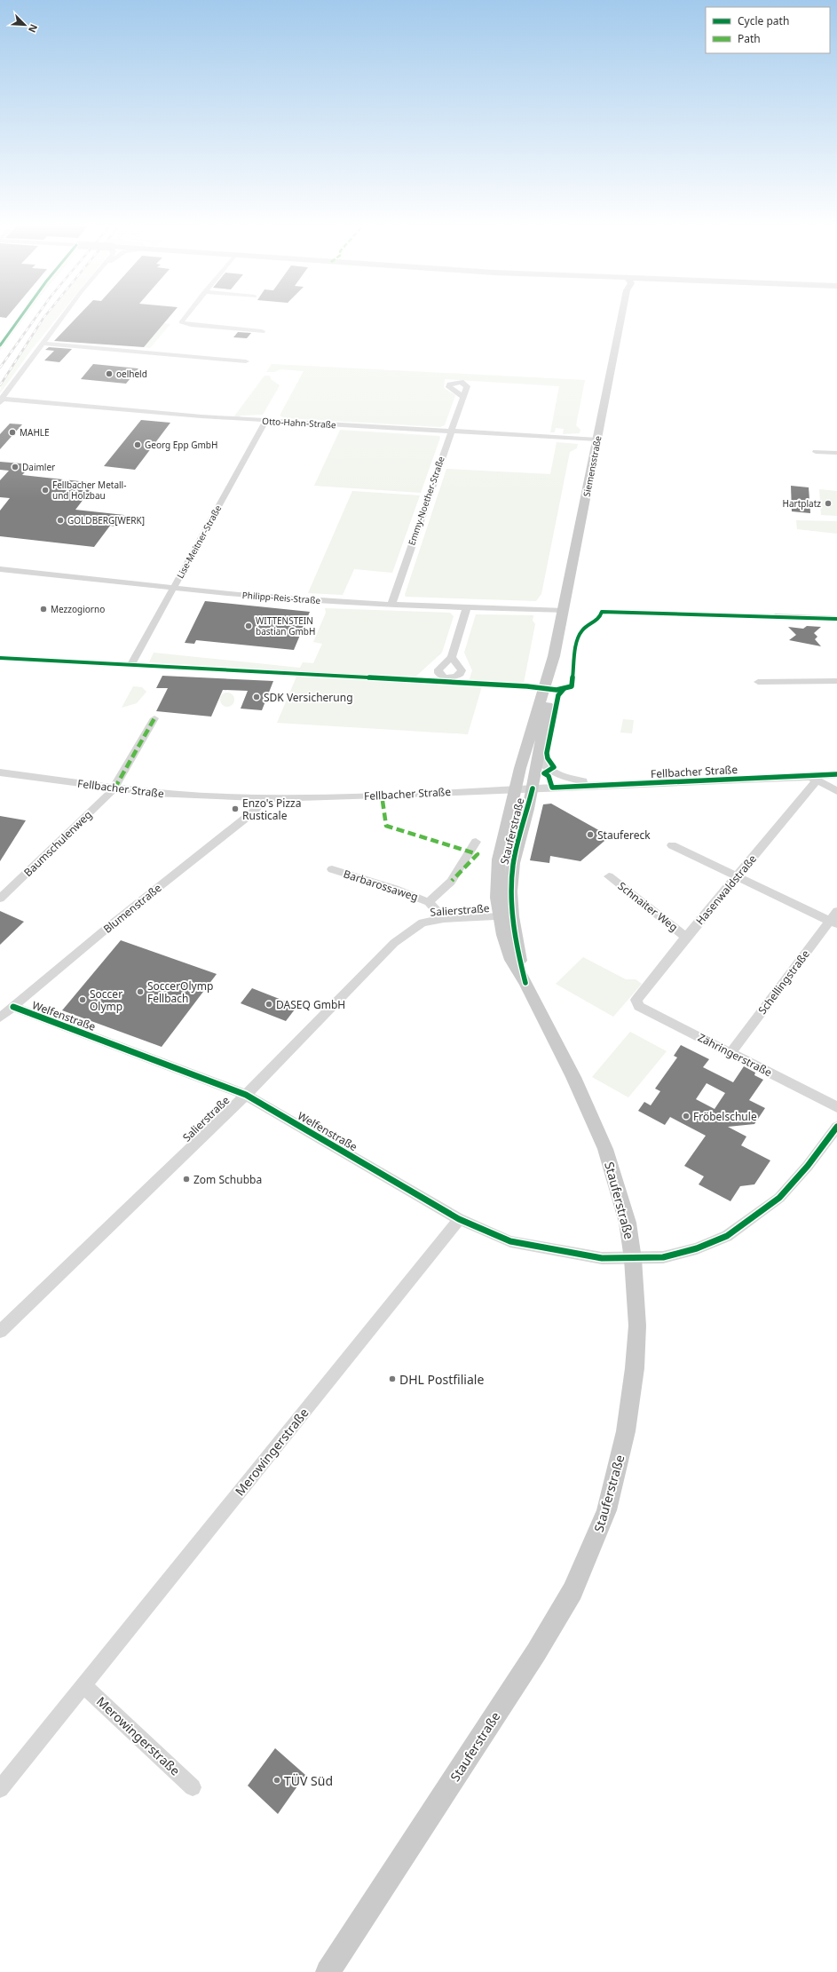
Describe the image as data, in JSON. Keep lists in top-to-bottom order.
{
  "streets": {
    "main road": ["Siemensstraße", "Stauferstraße"],
    "street": [
      "Otto-Hahn-Straße",
      "Emmy-Noether-Straße",
      "Lise-Meitner-Straße",
      "Philipp-Reis-Straße",
      "Fellbacher Straße",
      "Baumschulenweg",
      "Barbarossaweg",
      "Hasenwaldstraße",
      "Schnaiter Weg",
      "Blumenstraße",
      "Salierstraße",
      "Schellingstraße",
      "Welfenstraße",
      "Zähringerstraße",
      "Merowingerstraße"
    ]
  },
  "crossings": [
    ["Otto-Hahn-Straße", "Siemensstraße"],
    ["Otto-Hahn-Straße", "Emmy-Noether-Straße"],
    ["Otto-Hahn-Straße", "Lise-Meitner-Straße"],
    ["Siemensstraße", "Philipp-Reis-Straße"],
    ["Siemensstraße", "Fellbacher Straße"],
    ["Siemensstraße", "Stauferstraße"],
    ["Emmy-Noether-Straße", "Philipp-Reis-Straße"],
    ["Lise-Meitner-Straße", "Philipp-Reis-Straße"],
    ["Fellbacher Straße", "Stauferstraße"],
    ["Fellbacher Straße", "Baumschulenweg"],
    ["Fellbacher Straße", "Hasenwaldstraße"],
    ["Fellbacher Straße", "Blumenstraße"],
    ["Stauferstraße", "Salierstraße"],
    ["Stauferstraße", "Welfenstraße"],
    ["Barbarossaweg", "Salierstraße"],
    ["Hasenwaldstraße", "Schnaiter Weg"],
    ["Hasenwaldstraße", "Zähringerstraße"],
    ["Blumenstraße", "Welfenstraße"],
    ["Salierstraße", "Welfenstraße"],
    ["Schellingstraße", "Zähringerstraße"],
    ["Welfenstraße", "Merowingerstraße"]
  ],
  "places": [
    "oelheld",
    "MAHLE",
    "Georg Epp GmbH",
    "Daimler",
    "Fellbacher Metall- und Holzbau",
    "Hartplatz",
    "GOLDBERG[WERK]",
    "Mezzogiorno",
    "WITTENSTEIN bastian GmbH",
    "SDK Versicherung",
    "Enzo's Pizza Rusticale",
    "Staufereck",
    "SoccerOlymp Fellbach",
    "Soccer Olymp",
    "DASEQ GmbH",
    "Fröbelschule",
    "Zom Schubba",
    "DHL Postfiliale",
    "TÜV Süd"
  ],
  "legend": ["Cycle path", "Path"],
  "north": "bottom right"
}
